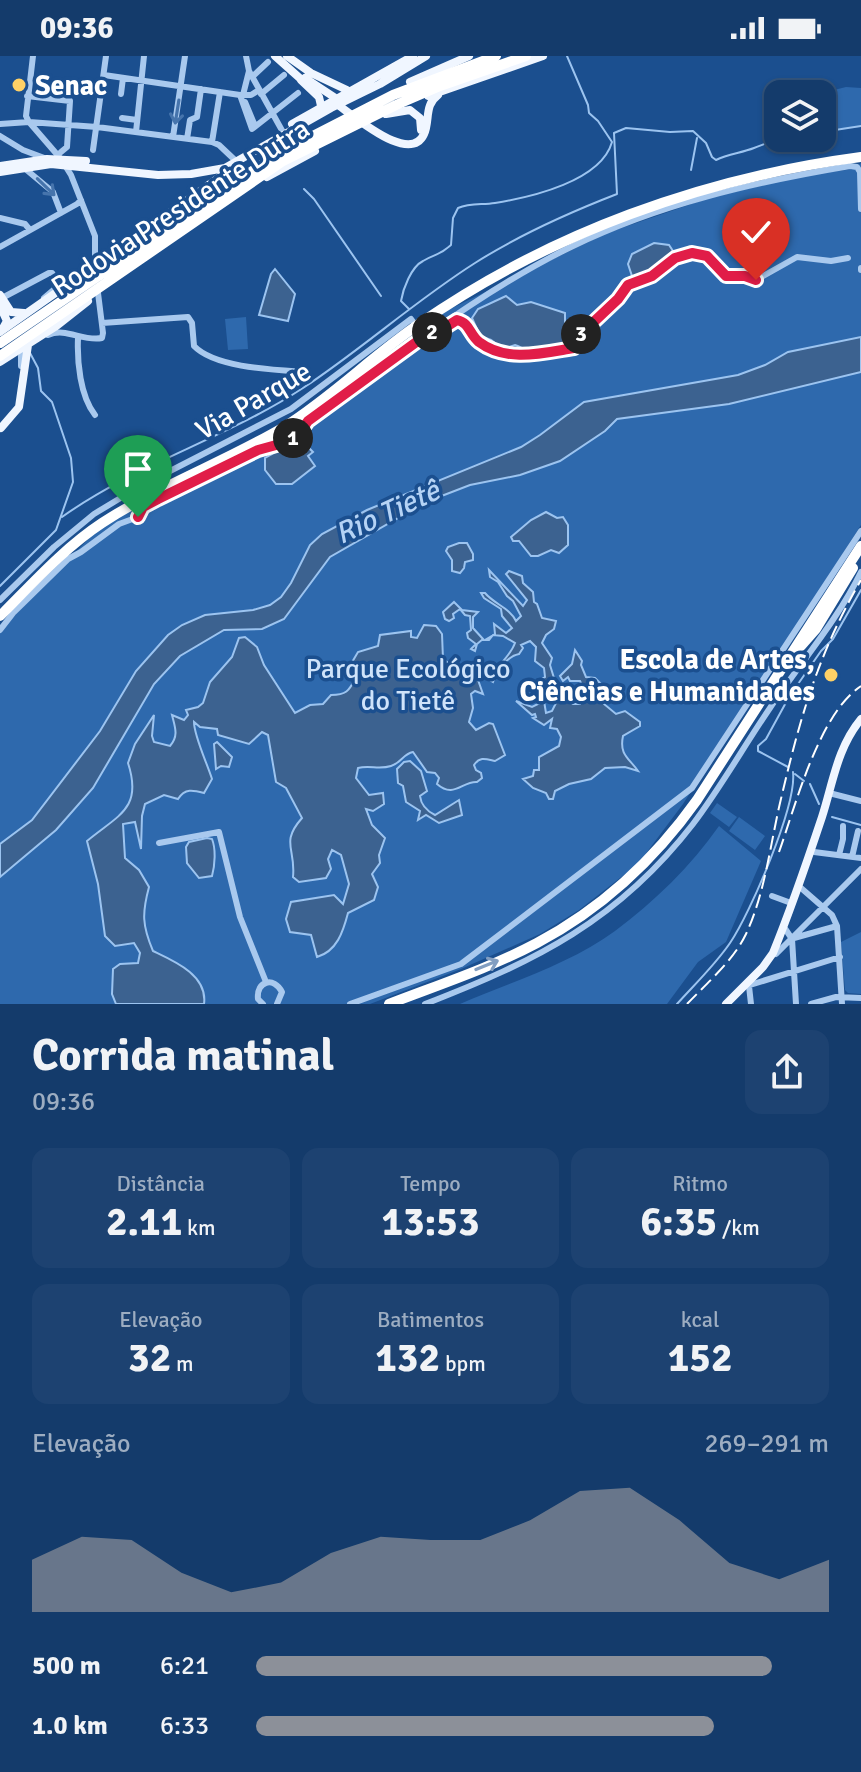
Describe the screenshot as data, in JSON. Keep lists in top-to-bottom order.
{
  "streets": {
    "highway": ["Rodovia Presidente Dutra"],
    "street": ["Via Parque"]
  },
  "water": ["Rio Tietê"],
  "parks": ["Parque Ecológico do Tietê"],
  "places": ["Senac", "Escola de Artes, Ciências e Humanidades"],
  "page": {
    "status": "09:36",
    "pins": ["2", "3", "1"],
    "heading": ["Corrida matinal", "09:36"],
    "stats": [
      ["Distância", "2.11 km"],
      ["Tempo", "13:53"],
      ["Ritmo", "6:35 /km"],
      ["Elevação", "32 m"],
      ["Batimentos", "132 bpm"],
      ["kcal", "152"]
    ],
    "chart": ["Elevação", "269–291 m"],
    "list": [
      {
        "name": "500 m",
        "note": "6:21"
      },
      {
        "name": "1.0 km",
        "note": "6:33"
      }
    ]
  }
}
